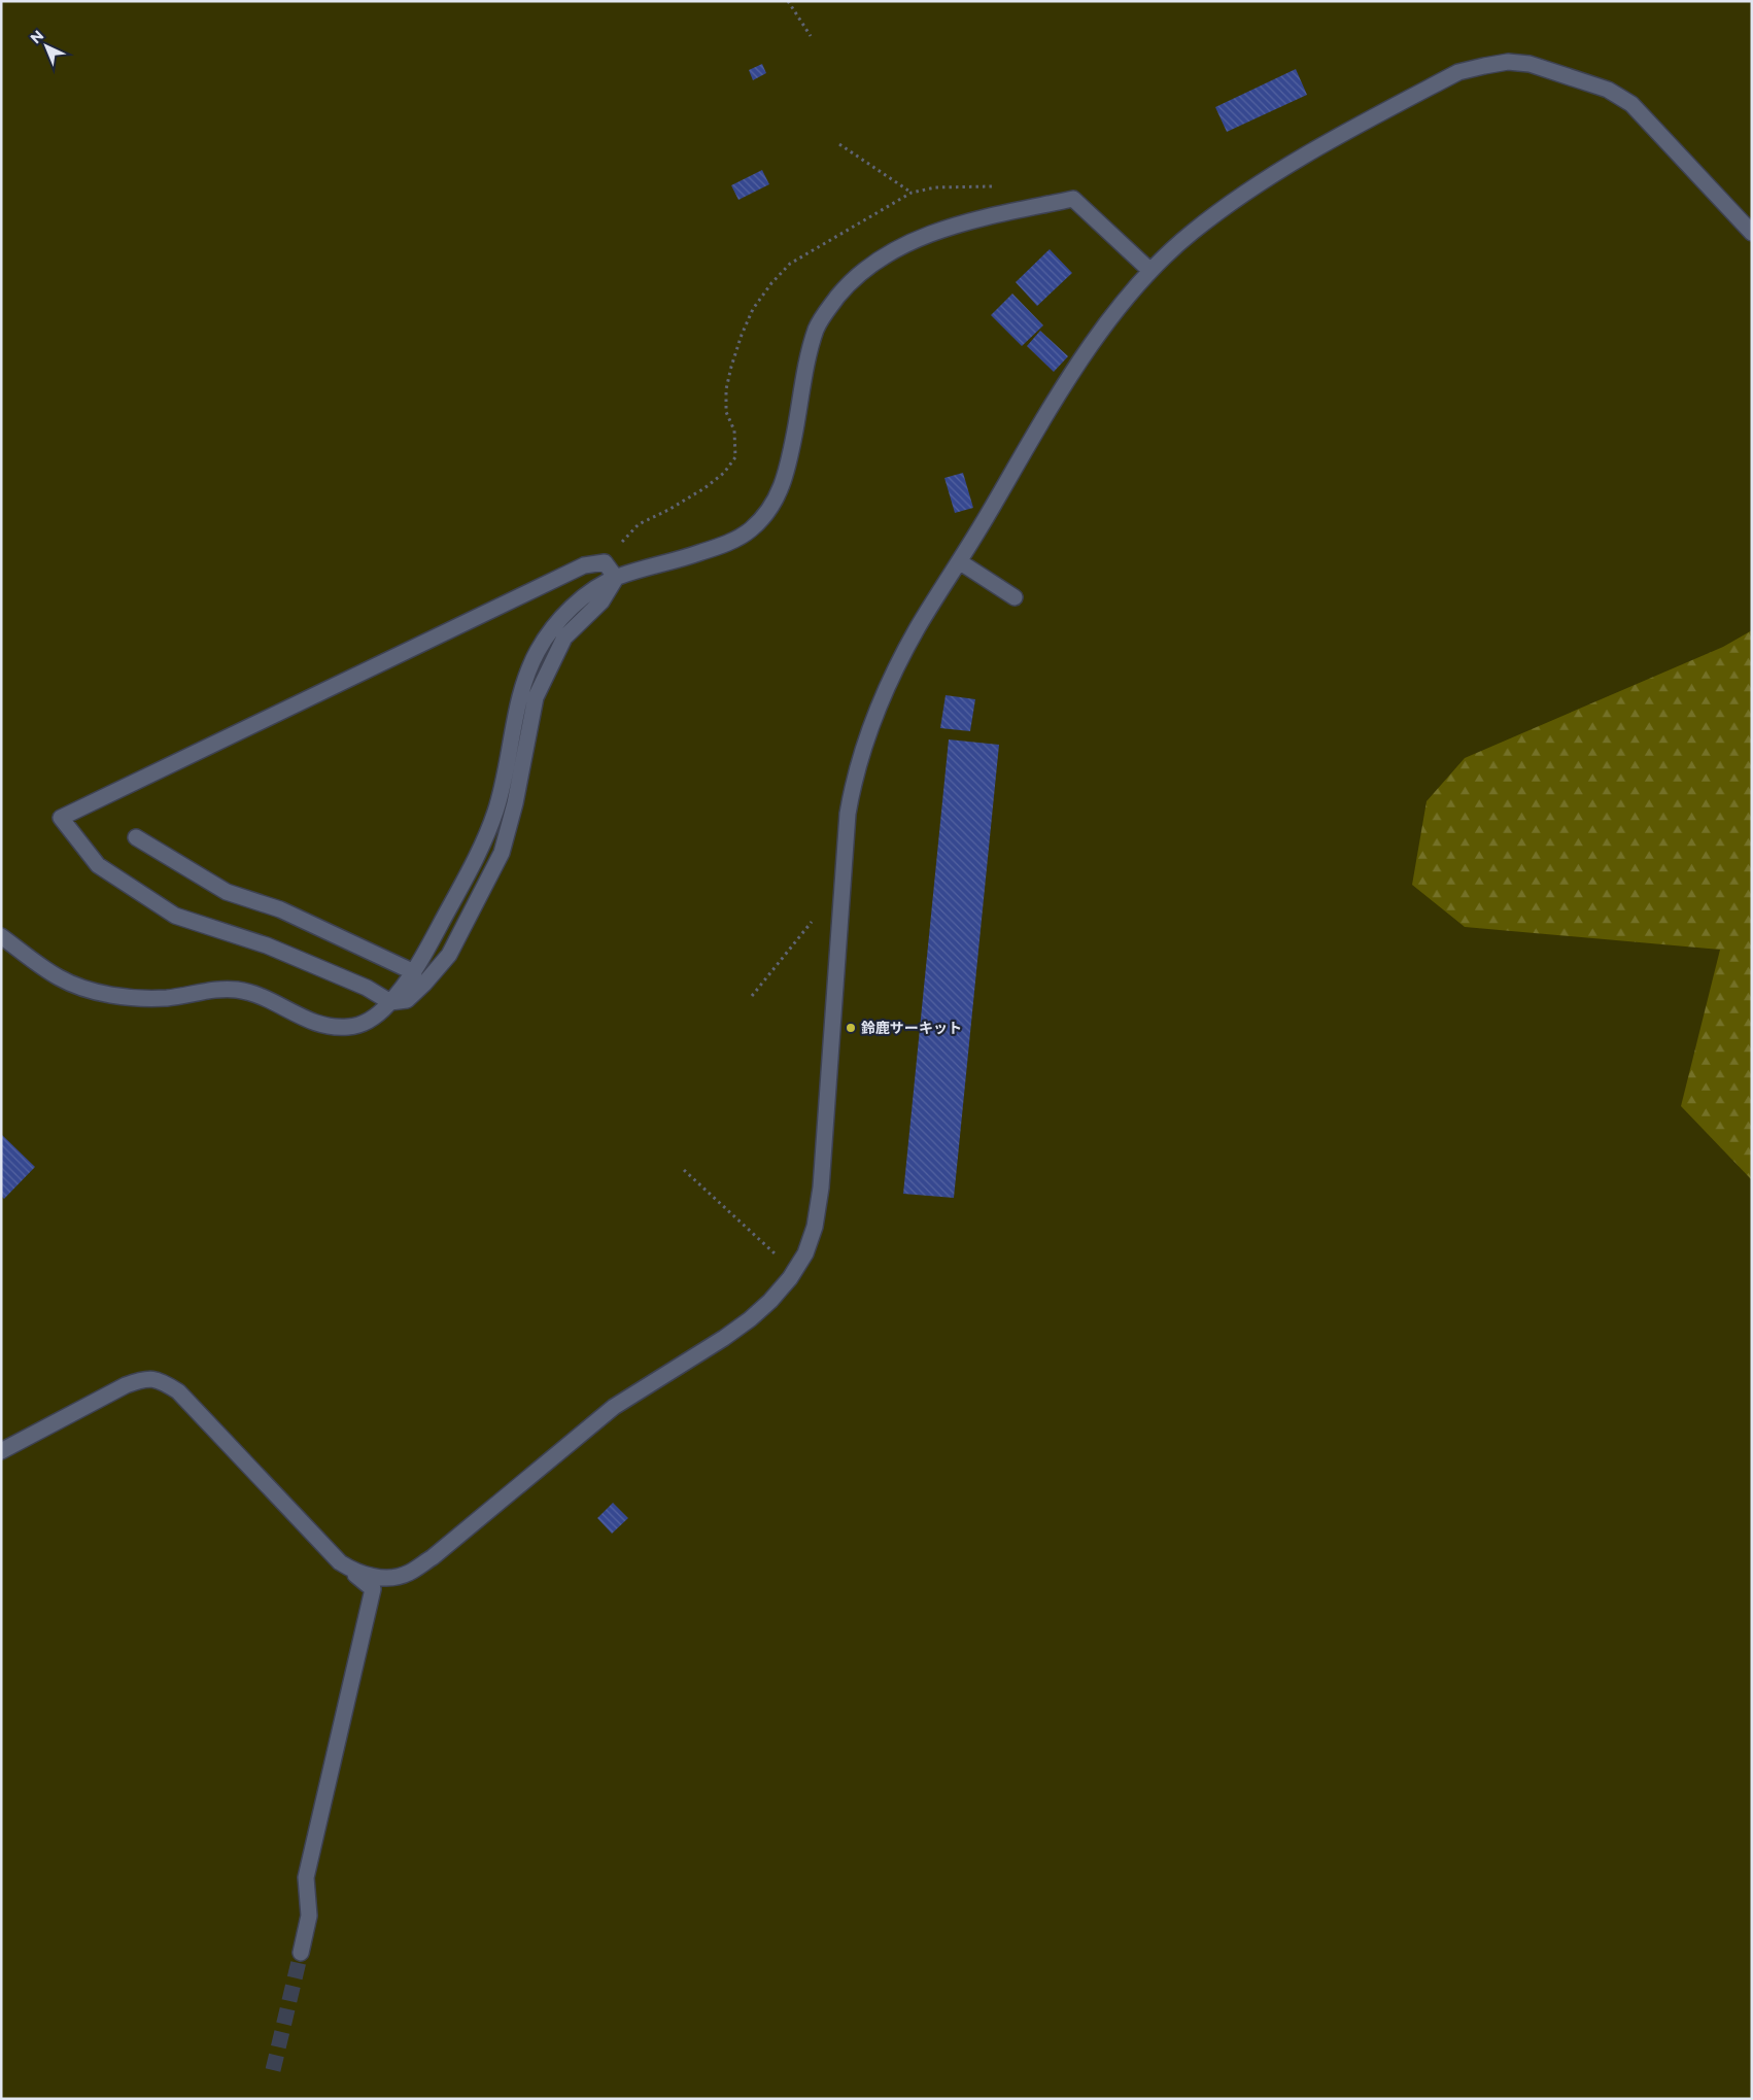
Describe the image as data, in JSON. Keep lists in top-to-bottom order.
{
  "places": ["鈴鹿サーキット"],
  "north": "top left"
}
